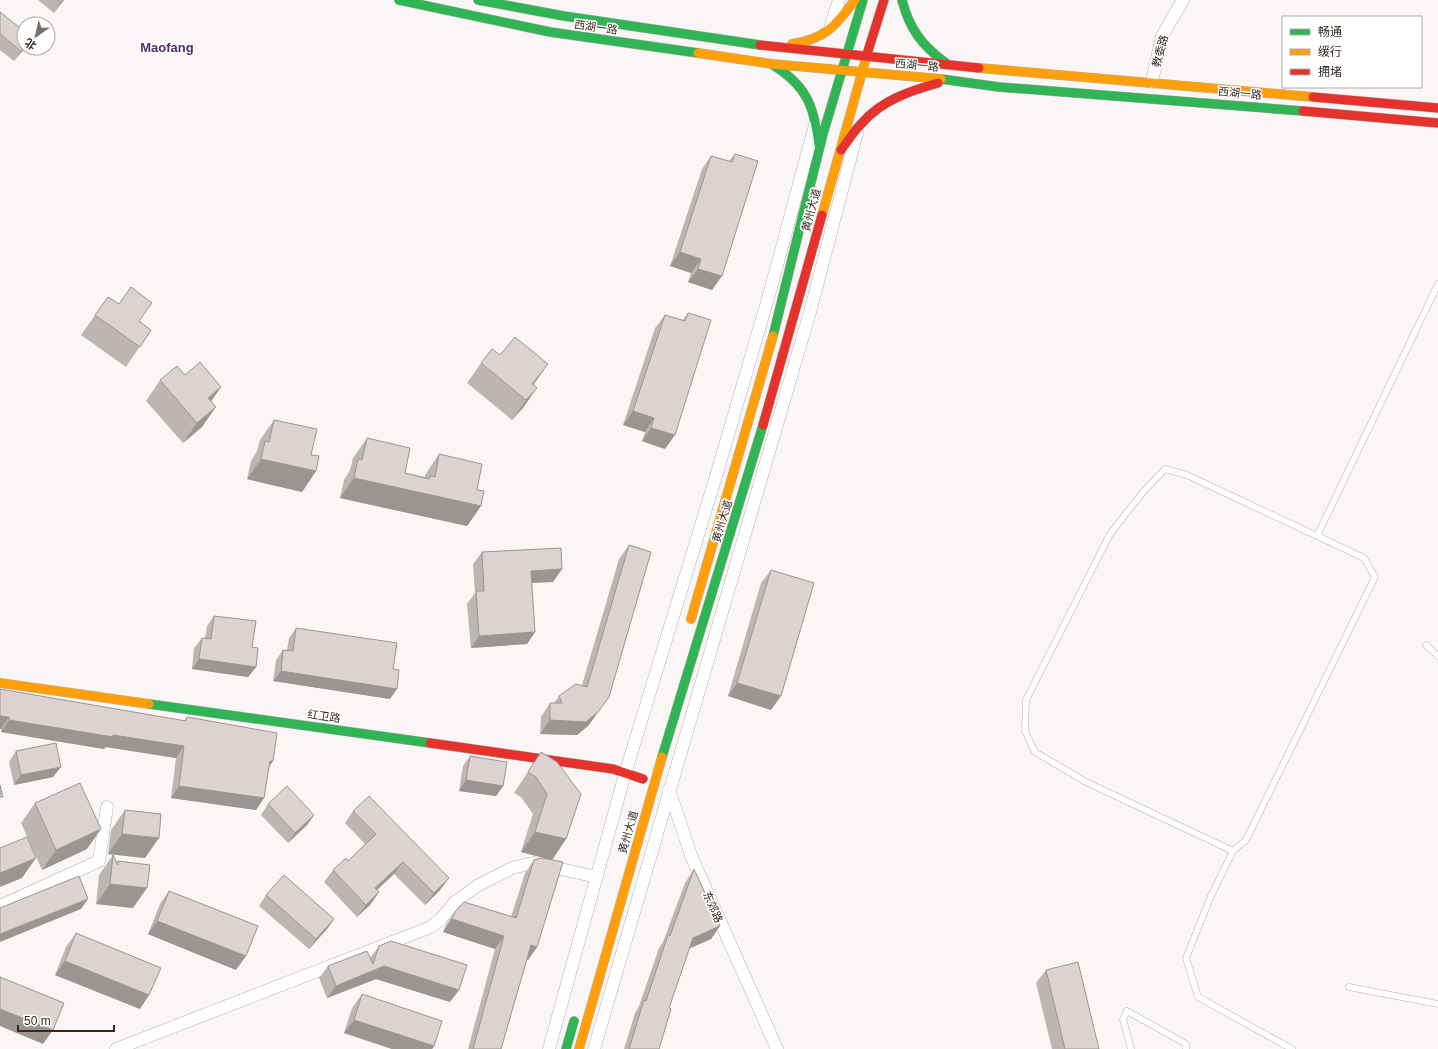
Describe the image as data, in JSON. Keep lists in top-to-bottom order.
{
  "streets": {
    "main road": ["西湖一路", "黄州大道", "红卫路"],
    "street": ["教委路", "东郊路"]
  },
  "crossings": [
    ["西湖一路", "教委路"],
    ["西湖一路", "黄州大道"],
    ["黄州大道", "东郊路"]
  ],
  "districts": ["Maofang"],
  "legend": ["畅通", "缓行", "拥堵"],
  "scale_bar": "50 m",
  "north": "bottom left"
}
